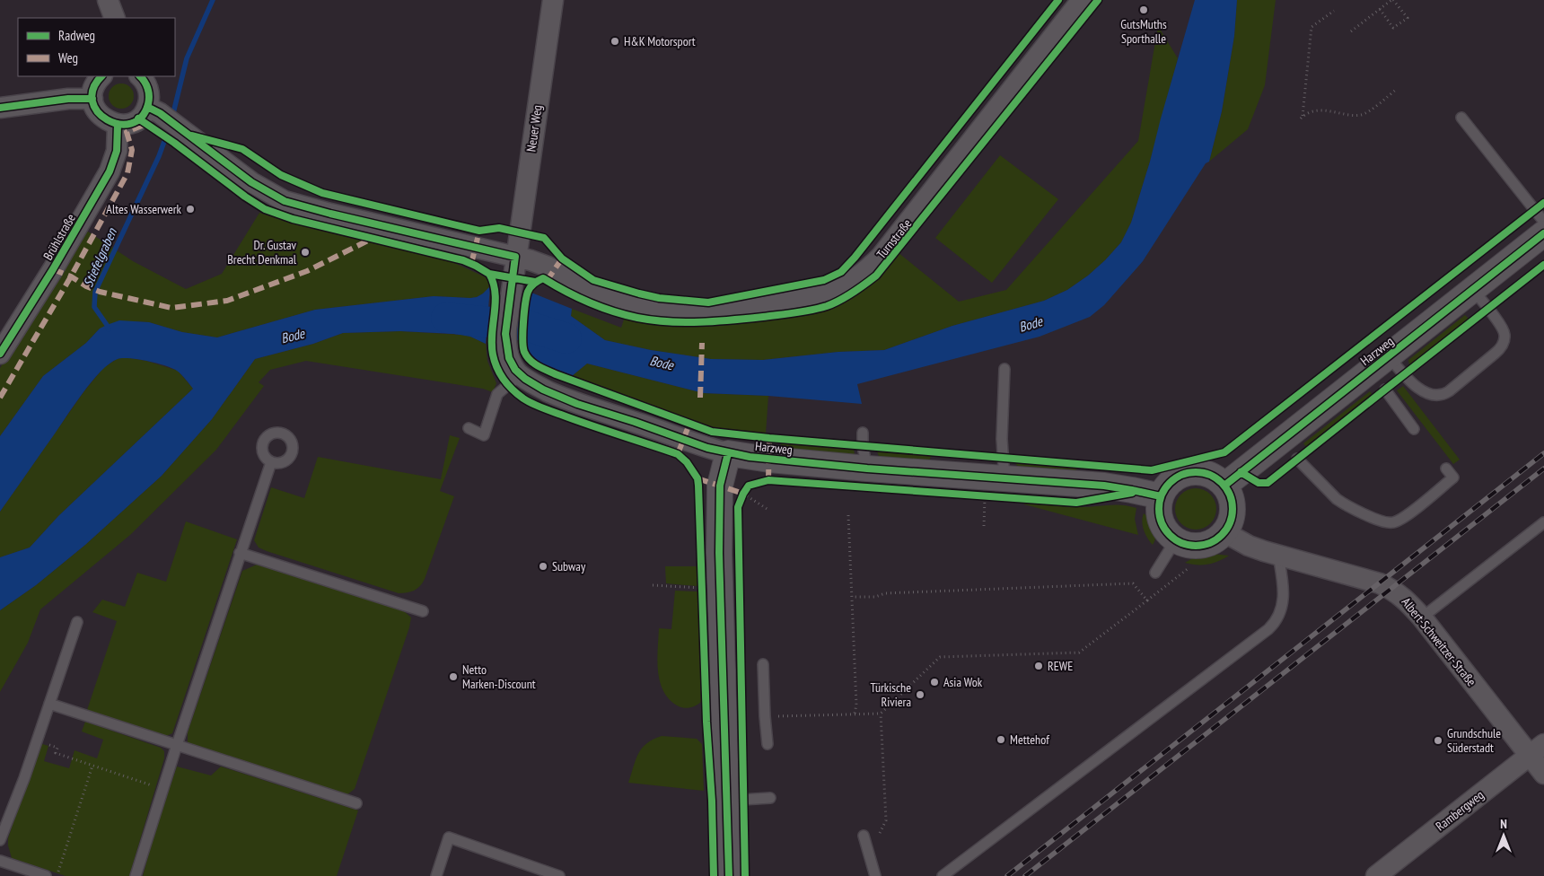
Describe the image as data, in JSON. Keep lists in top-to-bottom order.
{
  "streets": {
    "main road": ["Harzweg"],
    "street": [
      "Neuer Weg",
      "Brühlstraße",
      "Turnstraße",
      "Albert-Schweitzer-Straße",
      "Rambergweg"
    ]
  },
  "crossings": [
    ["Neuer Weg", "Turnstraße"],
    ["Harzweg", "Albert-Schweitzer-Straße"],
    ["Albert-Schweitzer-Straße", "Rambergweg"]
  ],
  "water": ["Stiefelgraben", "Bode"],
  "places": [
    "GutsMuths Sporthalle",
    "H&K Motorsport",
    "Altes Wasserwerk",
    "Dr. Gustav Brecht Denkmal",
    "Subway",
    "REWE",
    "Netto Marken-Discount",
    "Asia Wok",
    "Türkische Riviera",
    "Mettehof",
    "Grundschule Süderstadt"
  ],
  "legend": ["Radweg", "Weg"],
  "north": "top"
}
